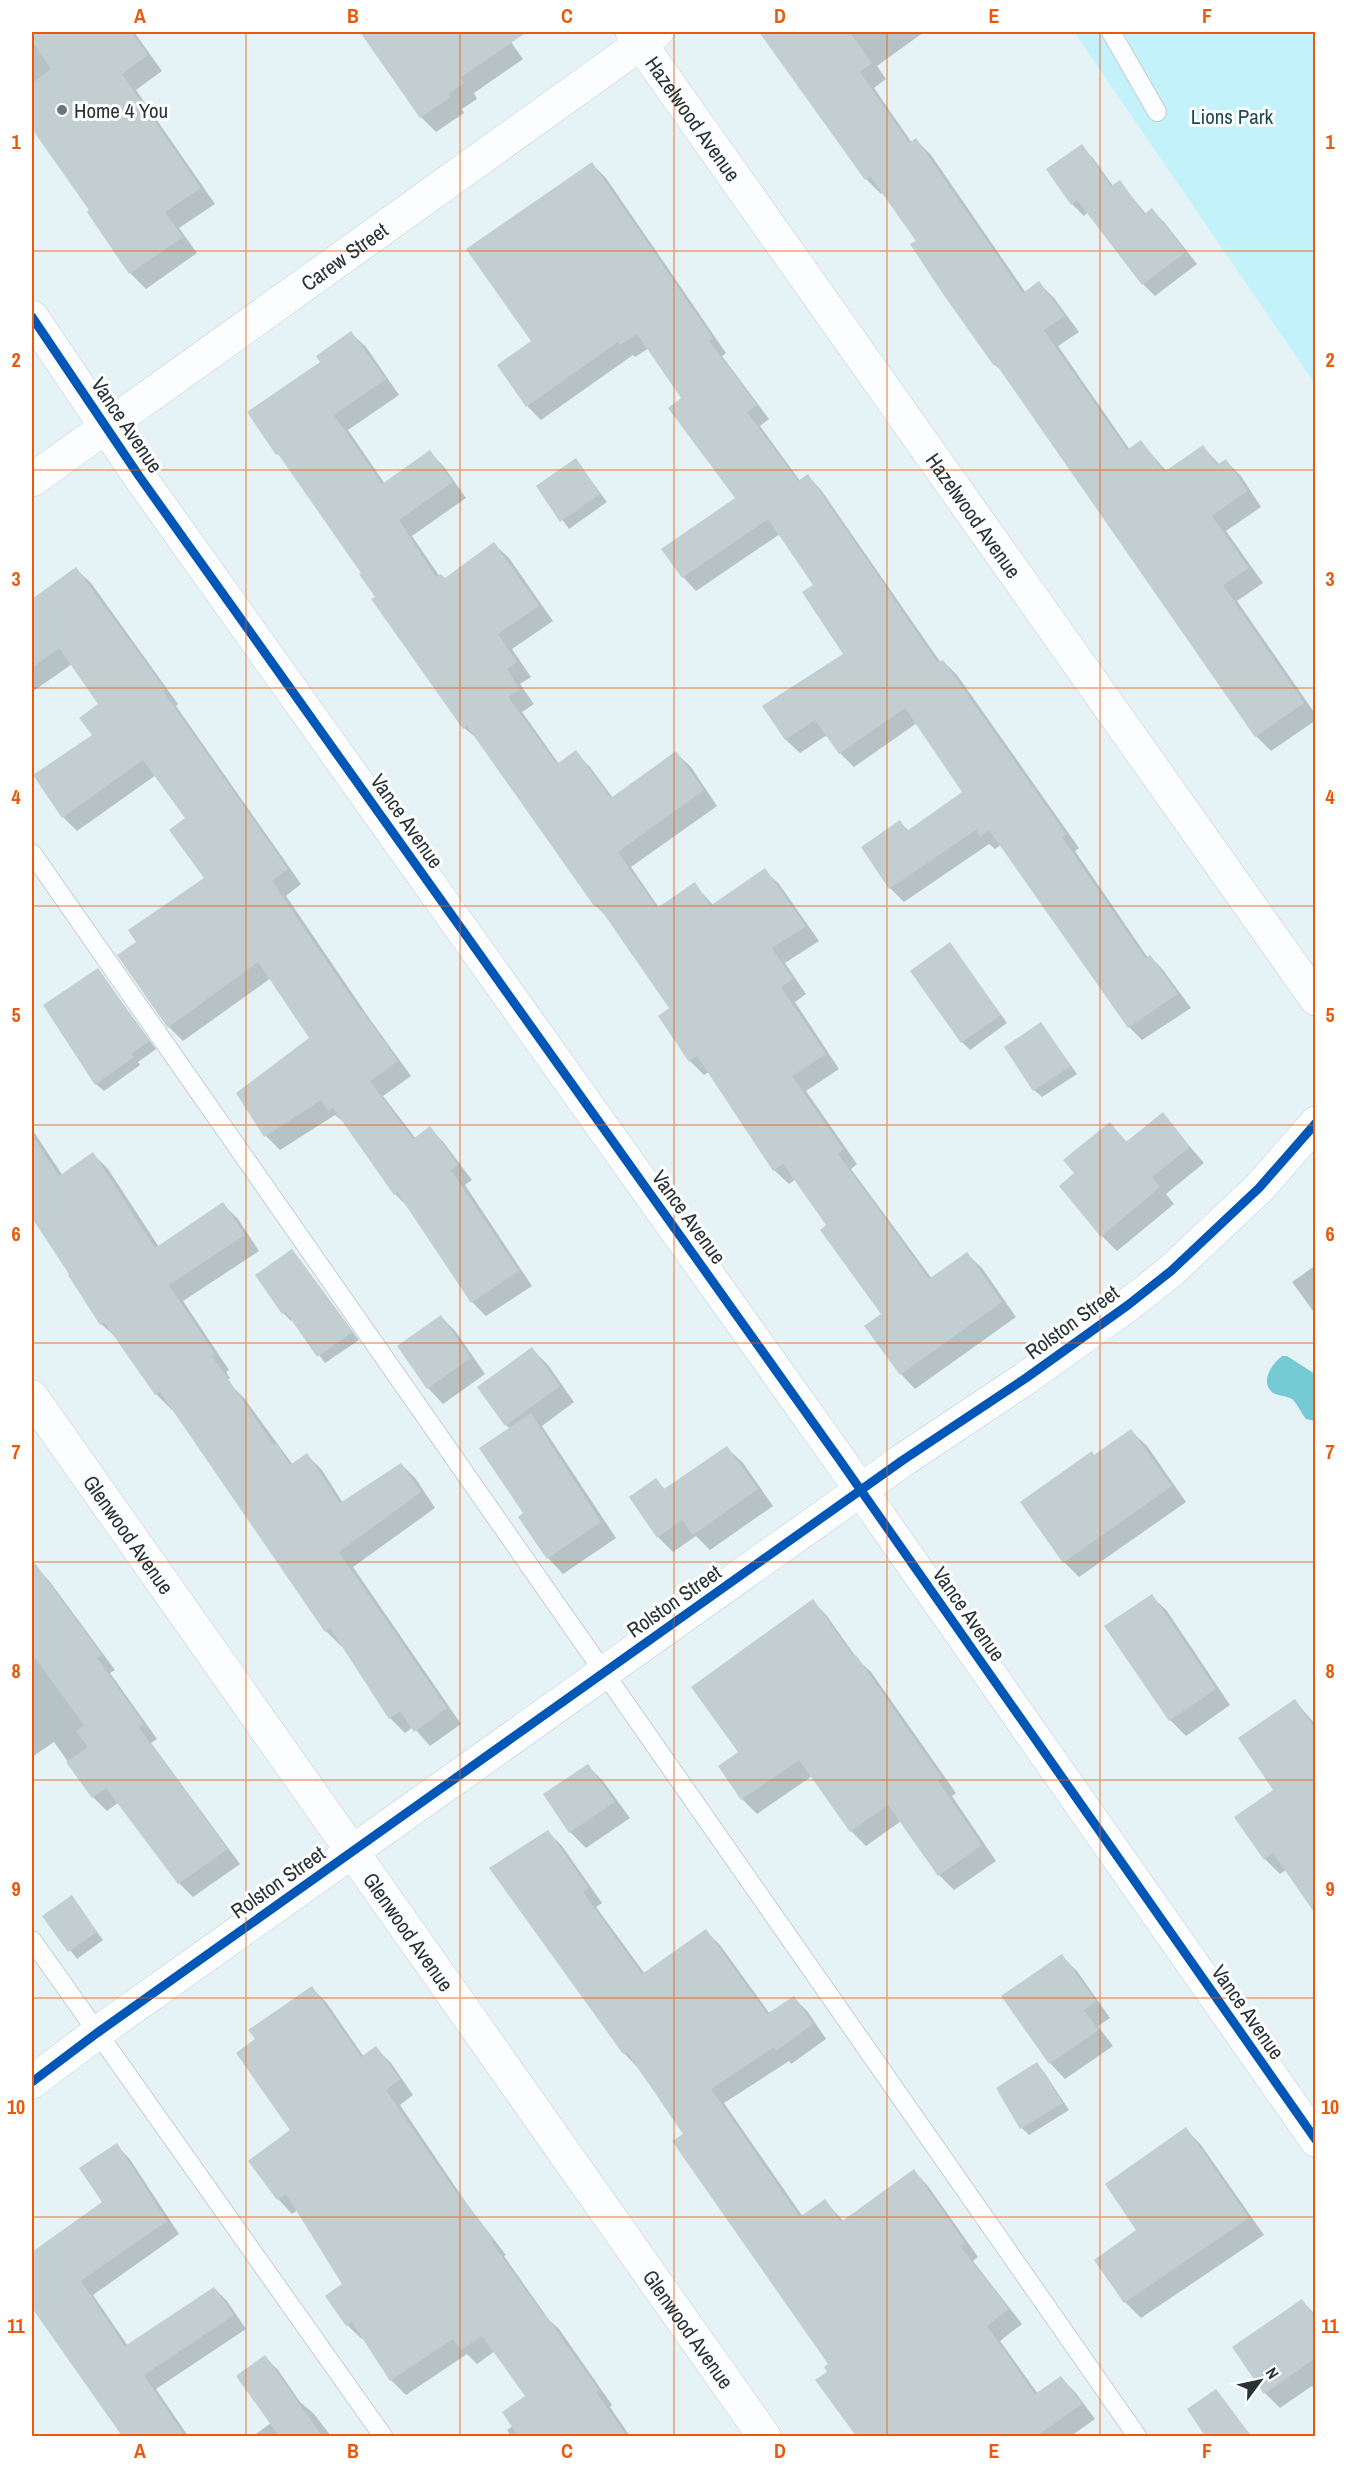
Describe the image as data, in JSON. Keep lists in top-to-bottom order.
{
  "streets": {
    "street": [
      "Hazelwood Avenue",
      "Carew Street",
      "Vance Avenue",
      "Rolston Street",
      "Glenwood Avenue"
    ]
  },
  "crossings": [
    ["Hazelwood Avenue", "Carew Street"],
    ["Carew Street", "Vance Avenue"],
    ["Vance Avenue", "Rolston Street"],
    ["Rolston Street", "Glenwood Avenue"]
  ],
  "parks": ["Lions Park"],
  "places": ["Home 4 You"],
  "north": "top right",
  "grid": {
    "columns": [
      "A",
      "B",
      "C",
      "D",
      "E",
      "F"
    ],
    "rows": [
      "1",
      "2",
      "3",
      "4",
      "5",
      "6",
      "7",
      "8",
      "9",
      "10",
      "11"
    ]
  }
}
